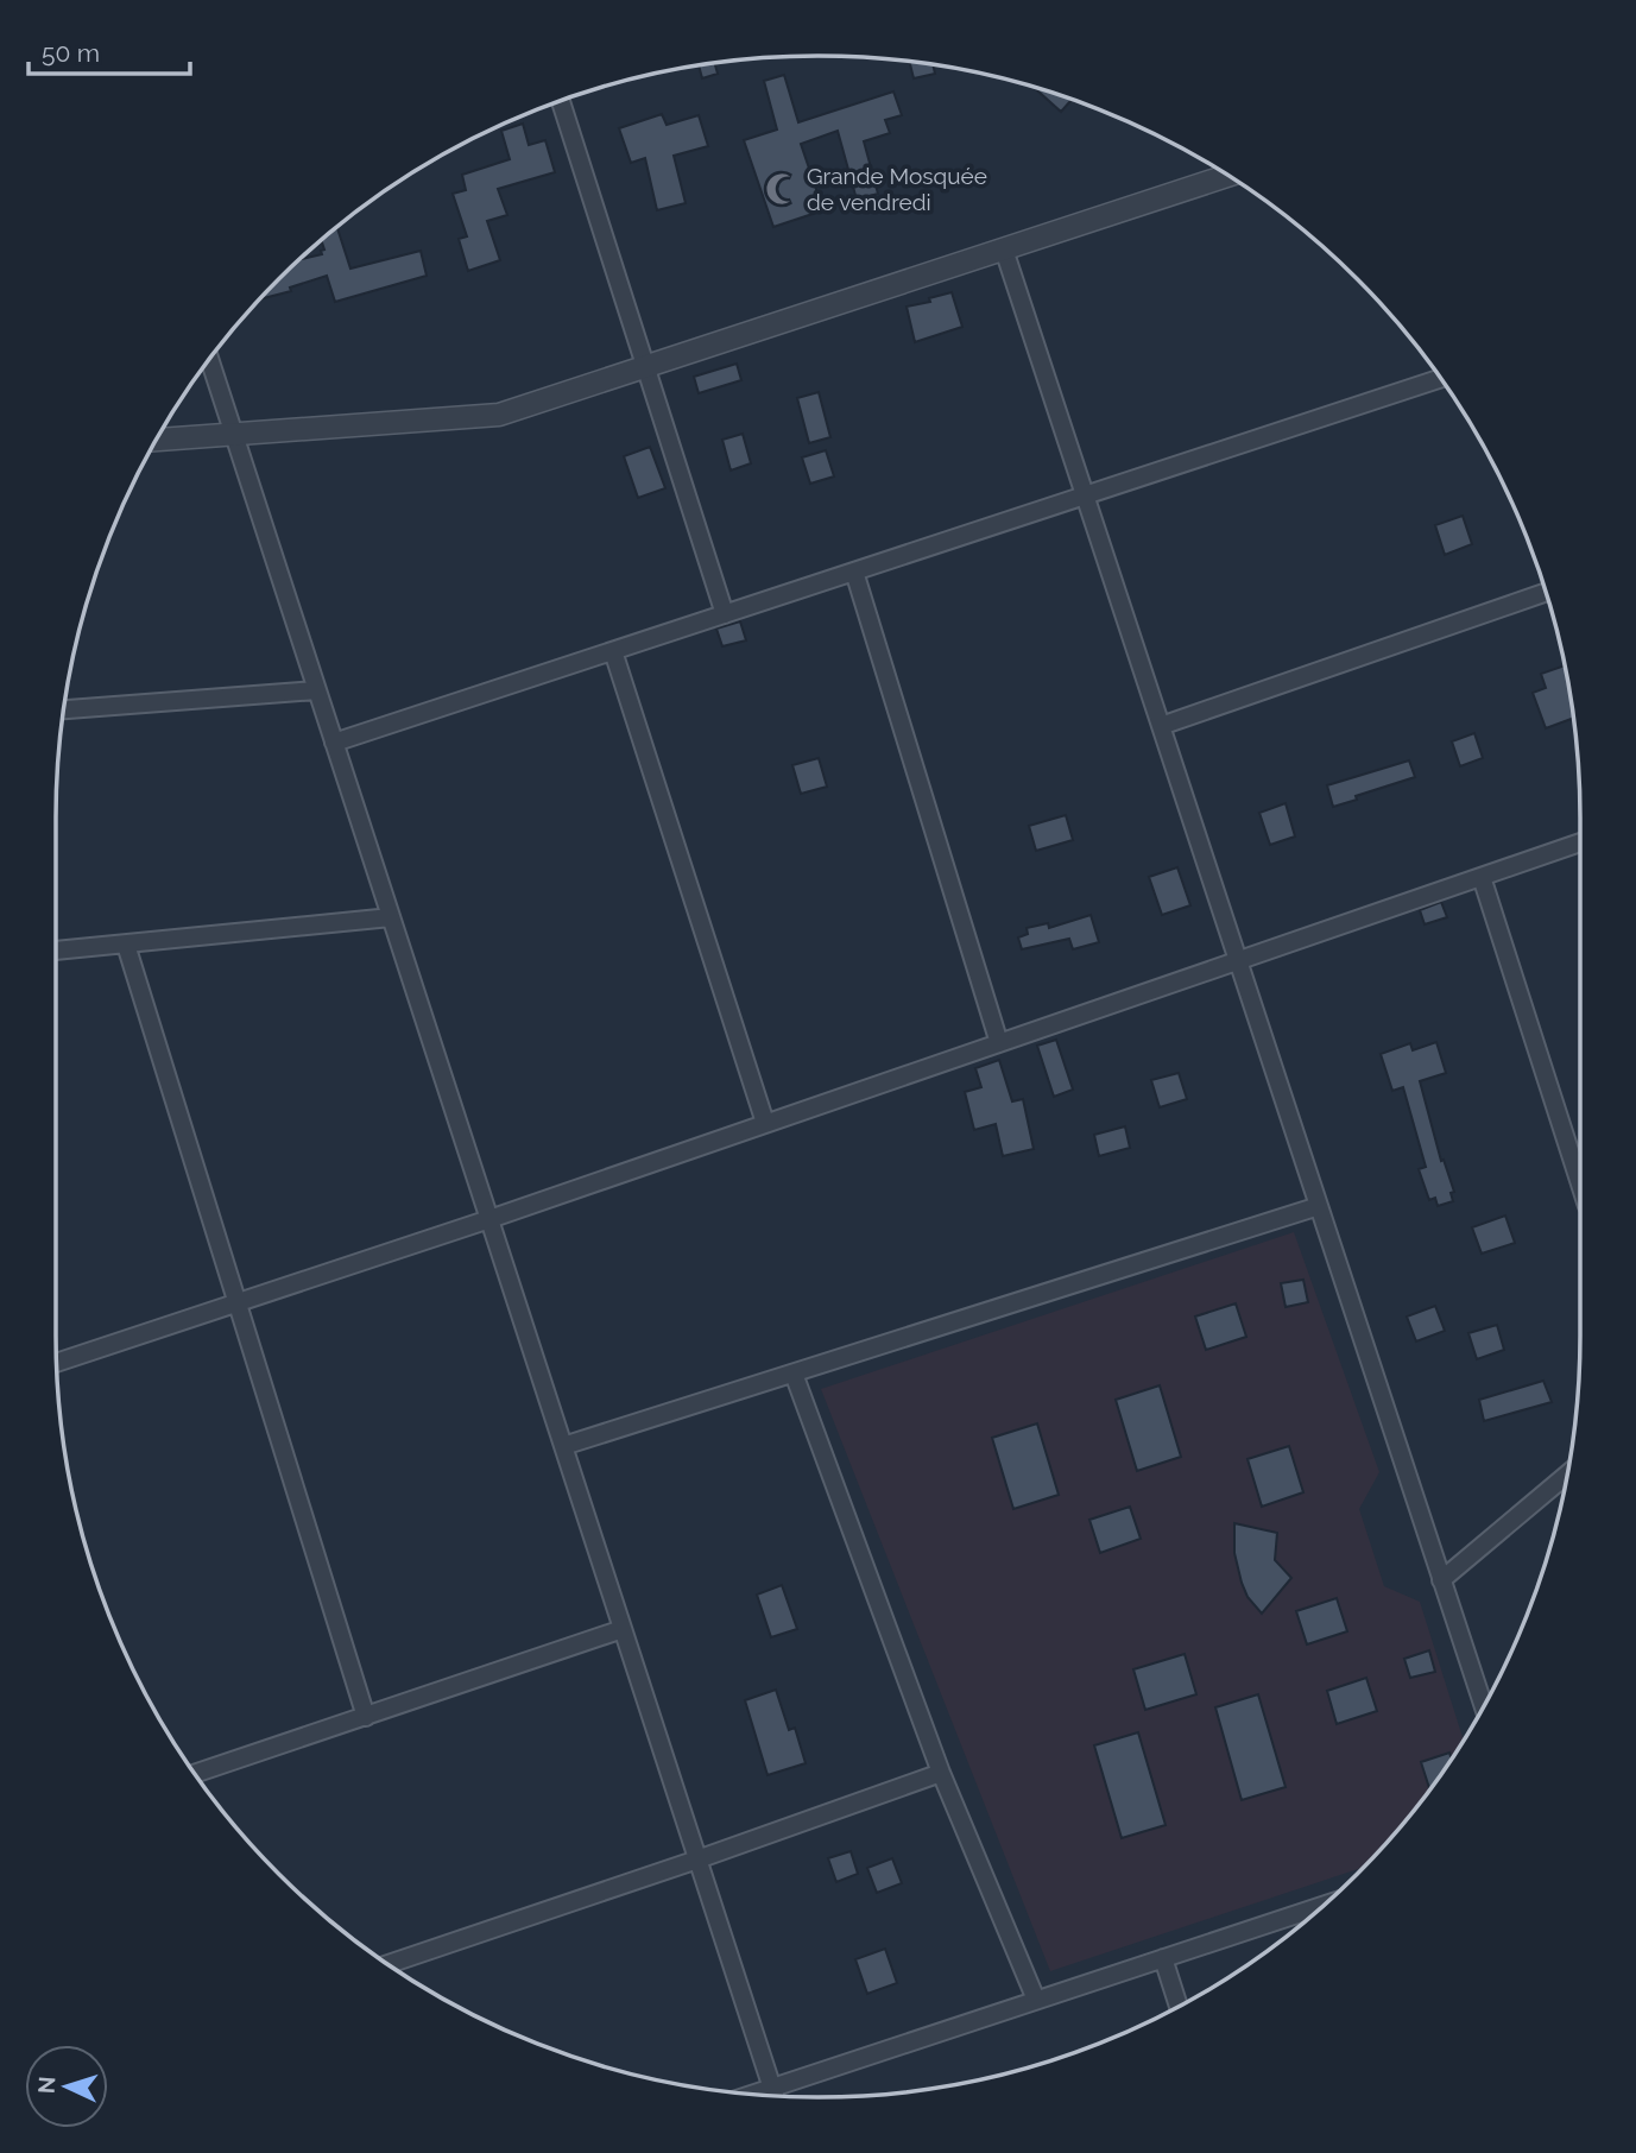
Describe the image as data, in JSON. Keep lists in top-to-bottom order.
{
  "places": {
    "mosque": ["Grande Mosquée de vendredi"]
  },
  "scale_bar": "50 m",
  "north": "left"
}
